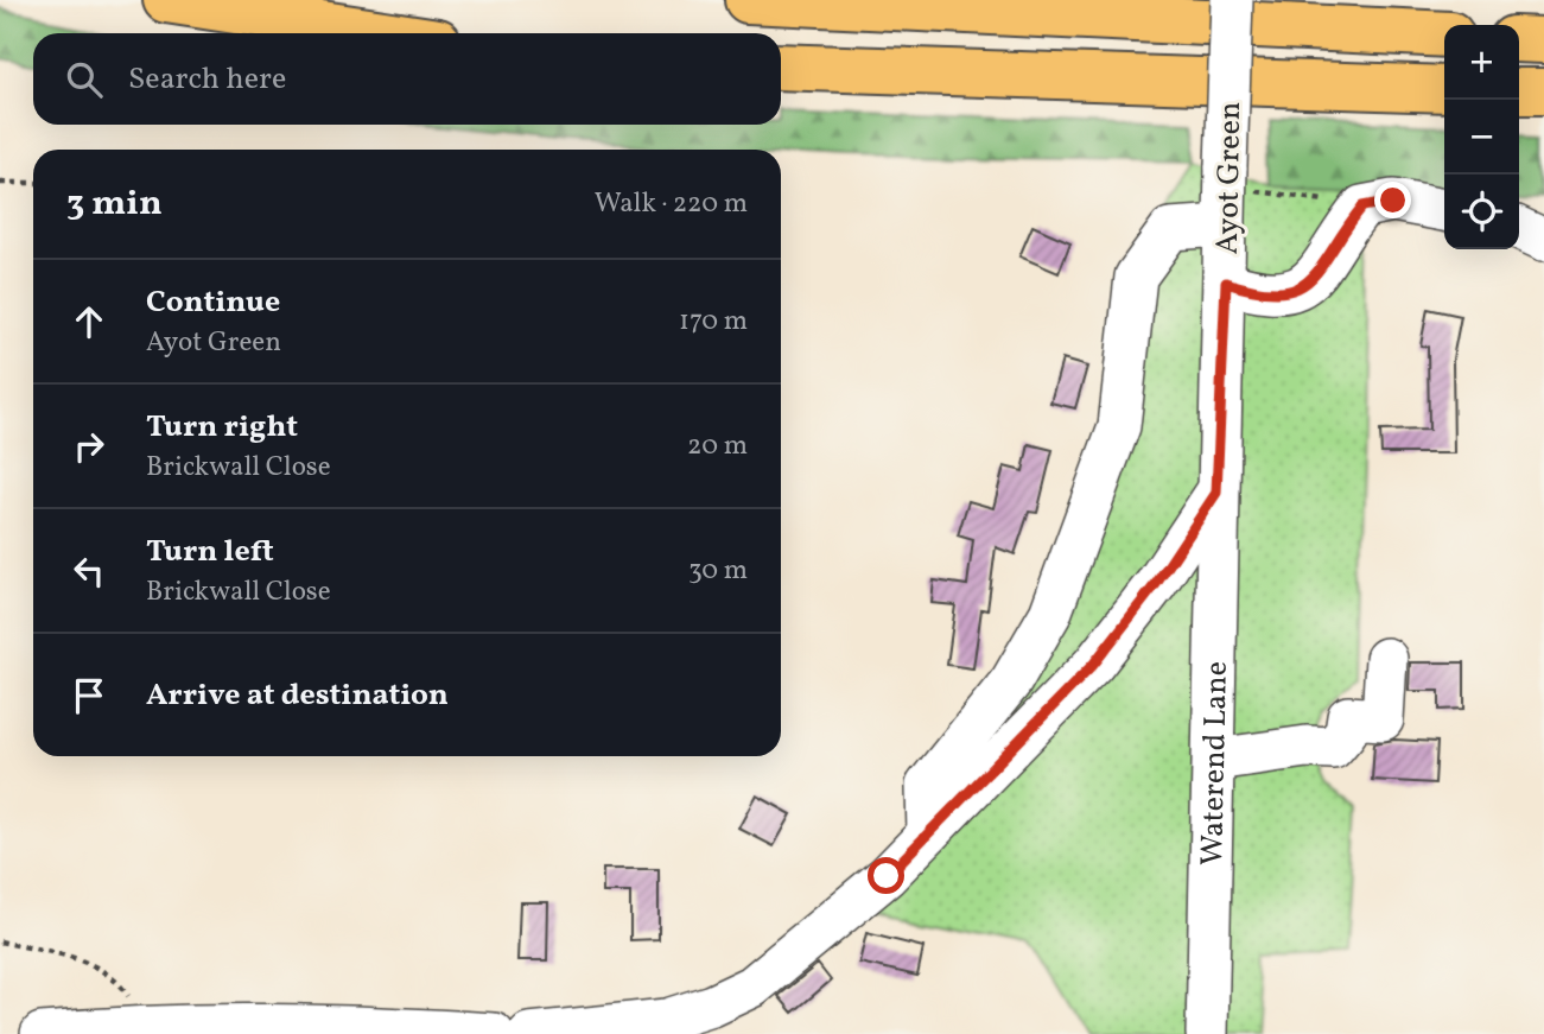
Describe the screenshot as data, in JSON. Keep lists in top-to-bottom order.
{
  "streets": {
    "street": ["Ayot Green", "Waterend Lane"]
  },
  "crossings": [
    ["Ayot Green", "Waterend Lane"]
  ],
  "page": {
    "map_buttons": ["+", "−"],
    "search": "Search here",
    "heading": ["3 min", "Walk · 220 m"],
    "list": [
      ["Continue", "Ayot Green", "170 m"],
      ["Turn right", "Brickwall Close", "20 m"],
      ["Turn left", "Brickwall Close", "30 m"],
      "Arrive at destination"
    ]
  }
}
